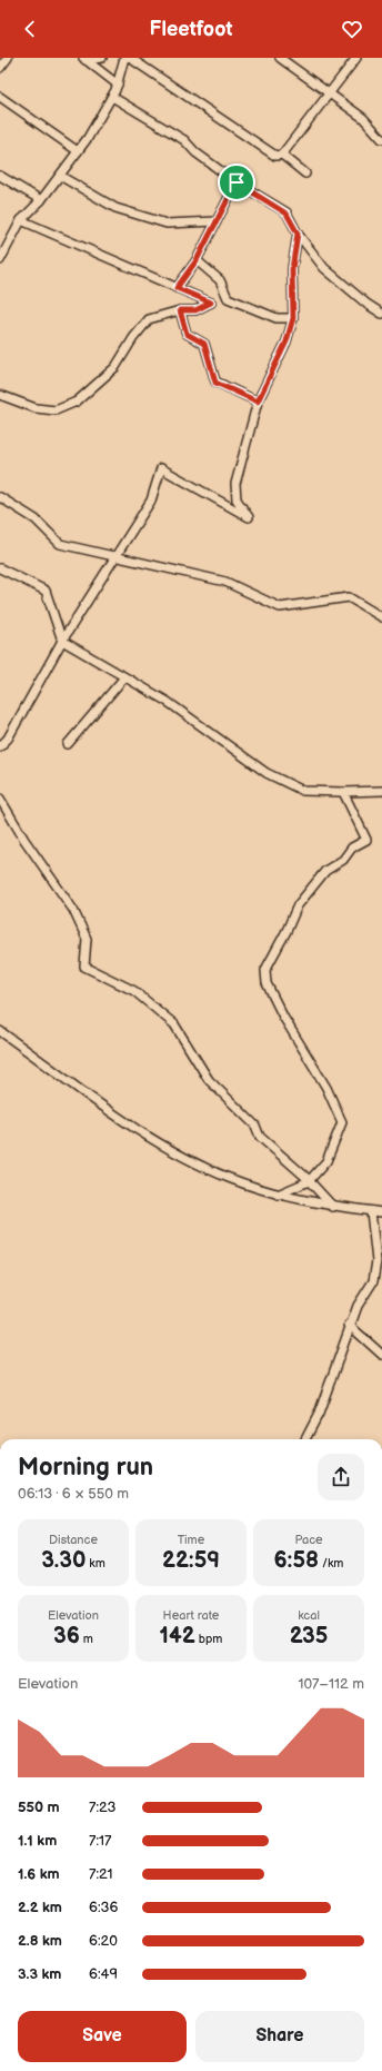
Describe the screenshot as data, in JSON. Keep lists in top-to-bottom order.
{
  "page": {
    "header": "Fleetfoot",
    "heading": ["Morning run", "06:13 · 6 × 550 m"],
    "stats": [
      ["Distance", "3.30 km"],
      ["Time", "22:59"],
      ["Pace", "6:58 /km"],
      ["Elevation", "36 m"],
      ["Heart rate", "142 bpm"],
      ["kcal", "235"]
    ],
    "chart": ["Elevation", "107–112 m"],
    "list": [
      {
        "name": "550 m",
        "note": "7:23"
      },
      {
        "name": "1.1 km",
        "note": "7:17"
      },
      {
        "name": "1.6 km",
        "note": "7:21"
      },
      {
        "name": "2.2 km",
        "note": "6:36"
      },
      {
        "name": "2.8 km",
        "note": "6:20"
      },
      {
        "name": "3.3 km",
        "note": "6:49"
      }
    ],
    "buttons": ["Save", "Share"]
  }
}
